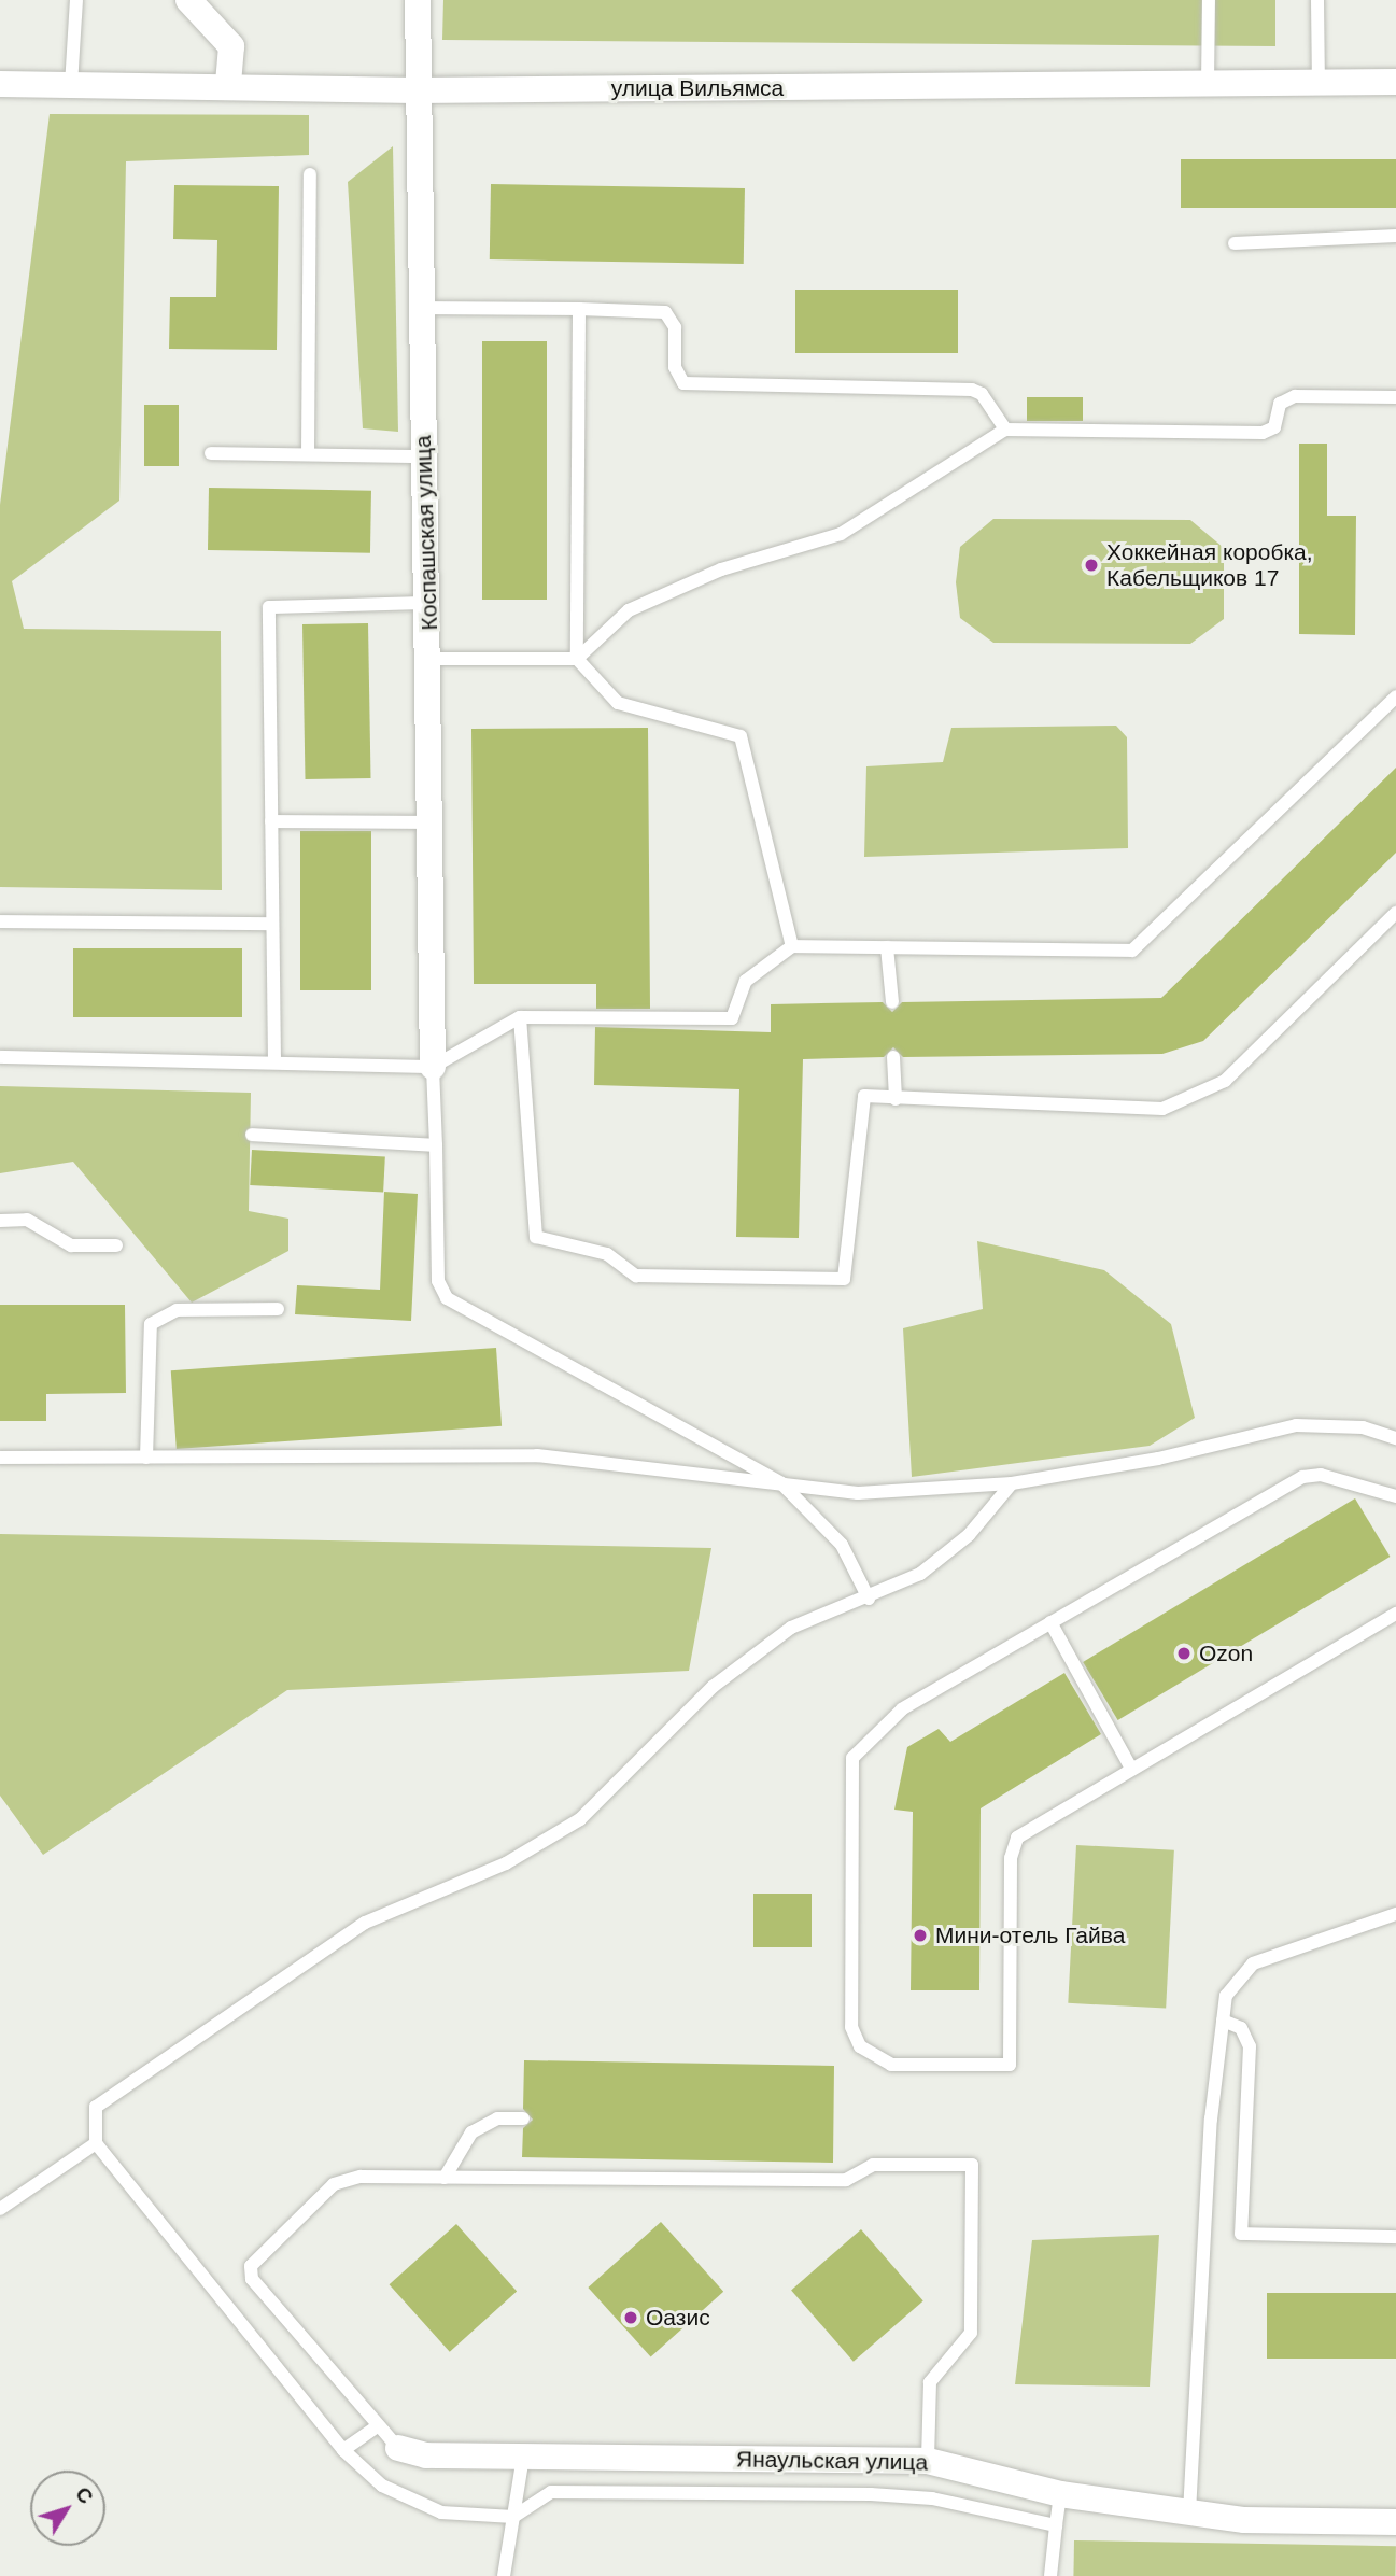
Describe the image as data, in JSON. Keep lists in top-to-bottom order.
{
  "streets": {
    "street": ["улица Вильямса", "Коспашская улица", "Янаульская улица"]
  },
  "crossings": [
    ["улица Вильямса", "Коспашская улица"]
  ],
  "places": [
    "Хоккейная коробка, Кабельщиков 17",
    "Ozon",
    "Мини-отель Гайва",
    "Оазис"
  ],
  "north": "top right"
}
